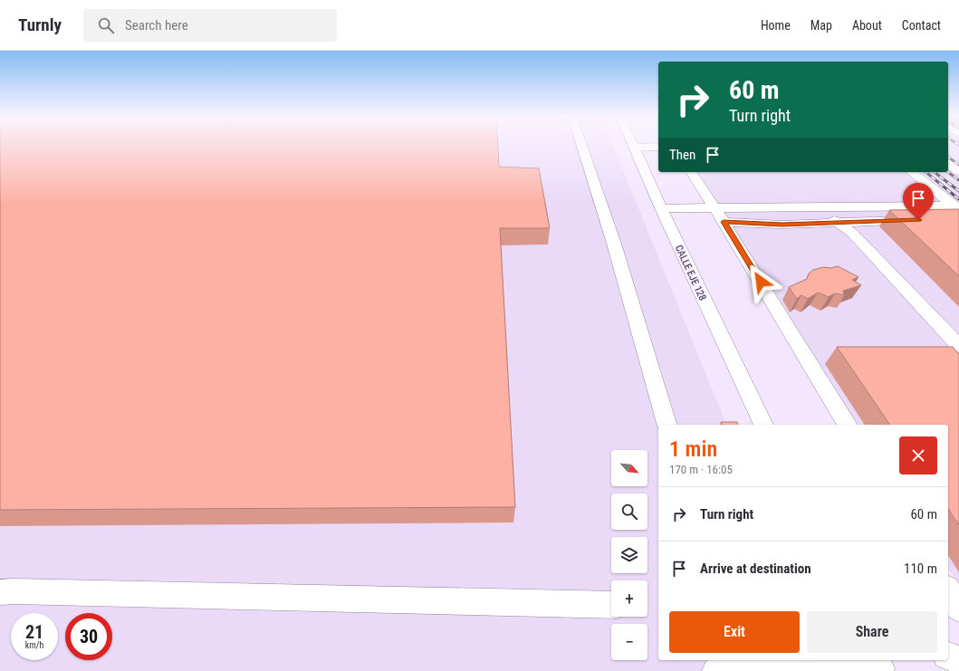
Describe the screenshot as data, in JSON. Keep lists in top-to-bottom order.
{
  "streets": {
    "street": ["CALLE EJE 128"]
  },
  "north": "bottom right",
  "page": {
    "header": "Turnly",
    "search": "Search here",
    "nav": [
      "Home",
      "Map",
      "About",
      "Contact"
    ],
    "turn": ["60 m", "Turn right"],
    "then": "Then",
    "heading": ["1 min", "170 m · 16:05"],
    "map_buttons": ["+", "−"],
    "list": [
      {
        "name": "Turn right",
        "value": "60 m"
      },
      {
        "name": "Arrive at destination",
        "value": "110 m"
      }
    ],
    "buttons": ["Exit", "Share"],
    "speed": "21 km/h",
    "limit": "30"
  }
}
